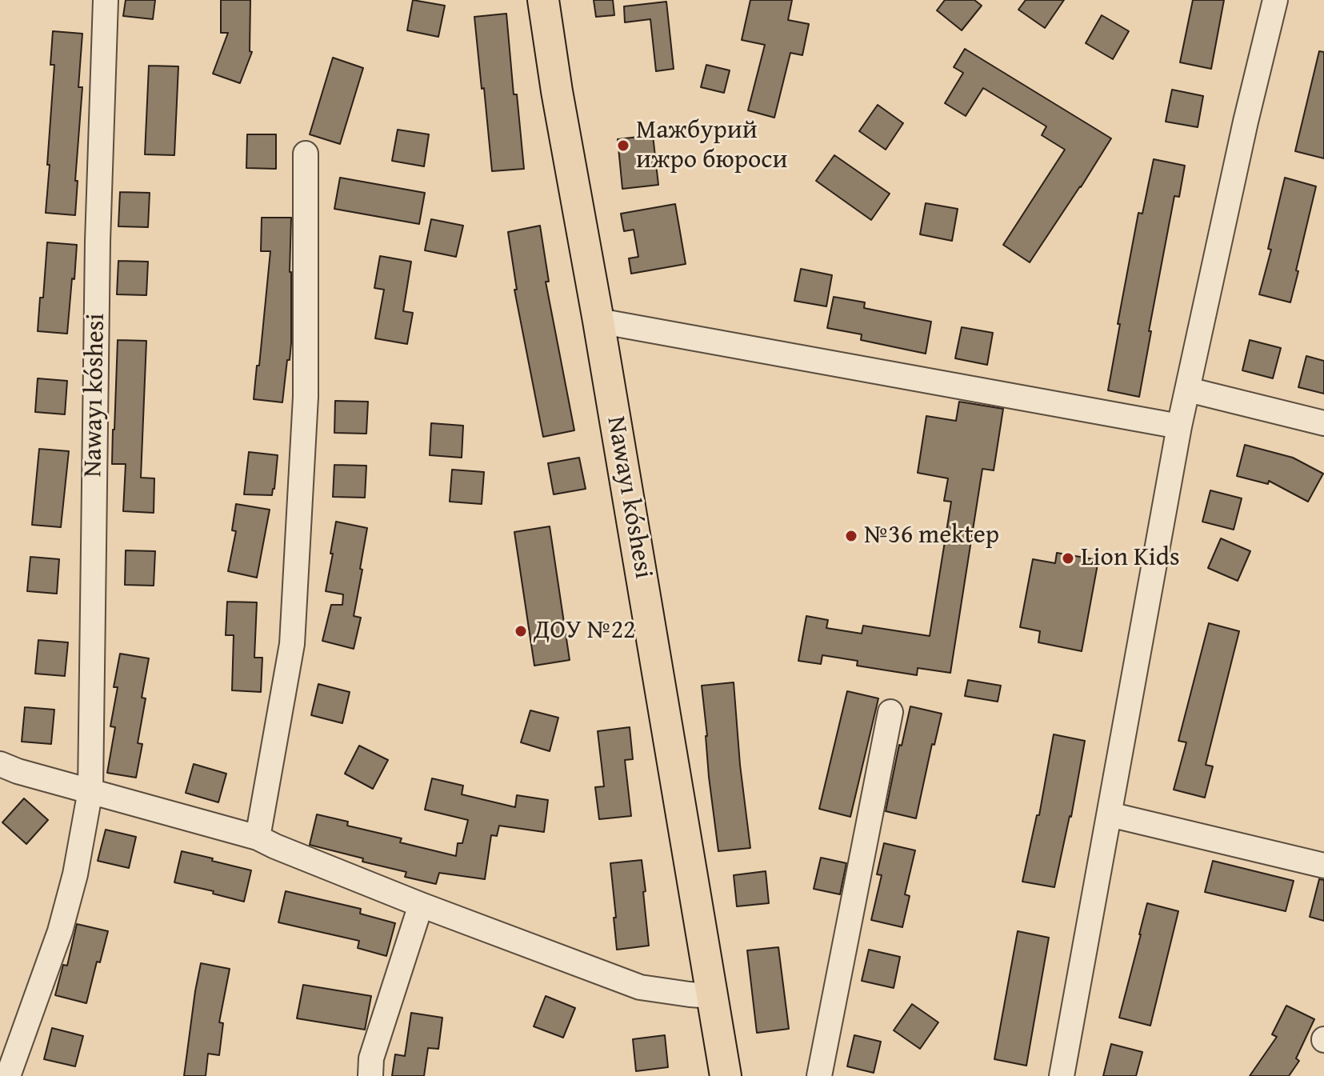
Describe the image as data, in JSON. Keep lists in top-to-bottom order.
{
  "streets": {
    "main road": ["Nawayı kóshesi"]
  },
  "places": [
    "Мажбурий ижро бюроси",
    "№36 mektep",
    "Lion Kids",
    "ДОУ №22"
  ]
}
